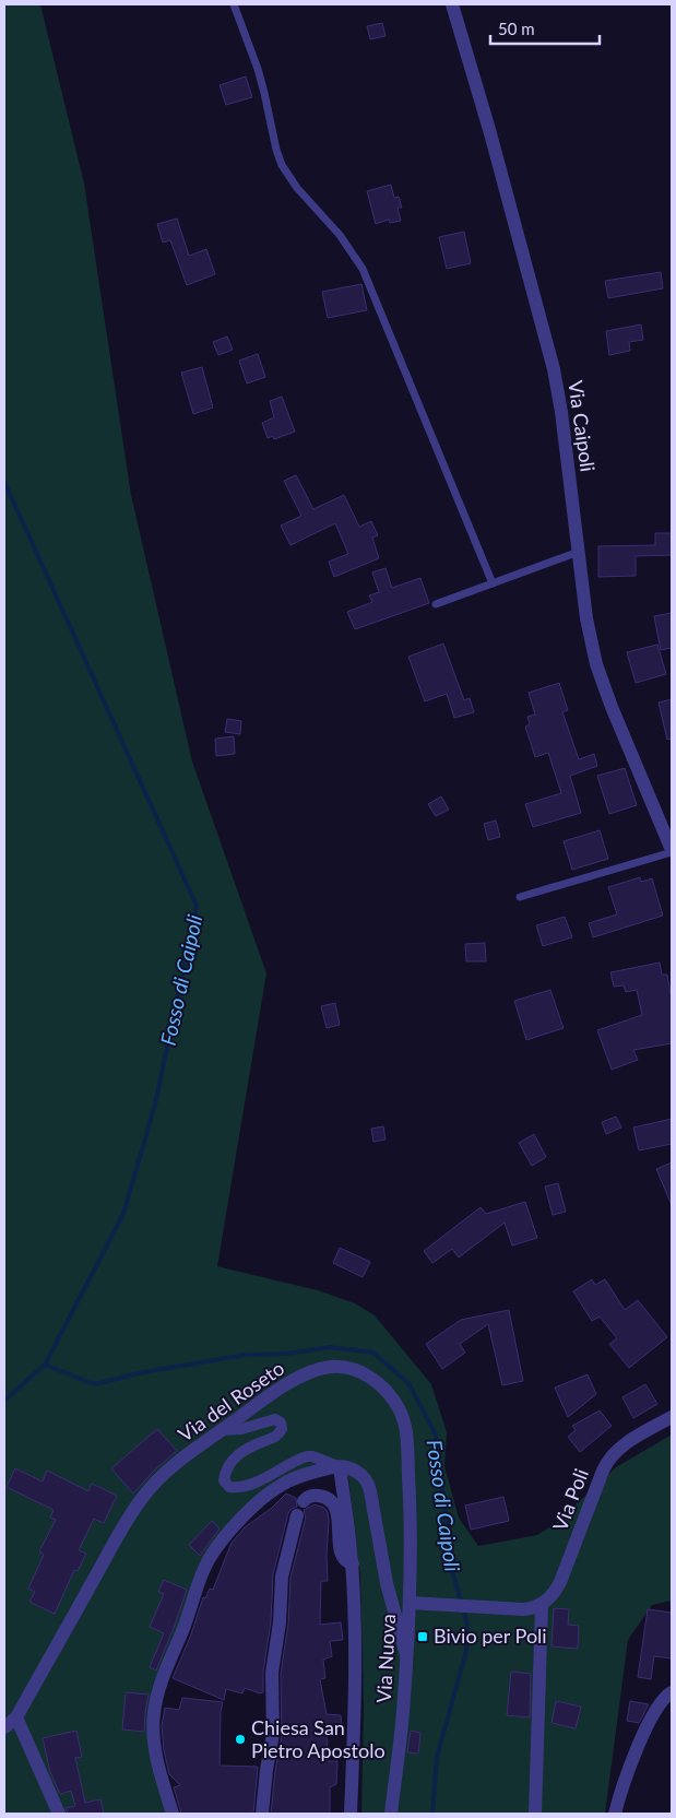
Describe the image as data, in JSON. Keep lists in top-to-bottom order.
{
  "streets": {
    "street": [
      "Via Caipoli",
      "Via del Roseto",
      "Via Poli",
      "Via Nuova"
    ]
  },
  "crossings": [
    ["Via del Roseto", "Via Nuova"]
  ],
  "water": ["Fosso di Caipoli"],
  "places": {
    "transit": ["Bivio per Poli"],
    "other": ["Chiesa San Pietro Apostolo"]
  },
  "scale_bar": "50 m"
}
